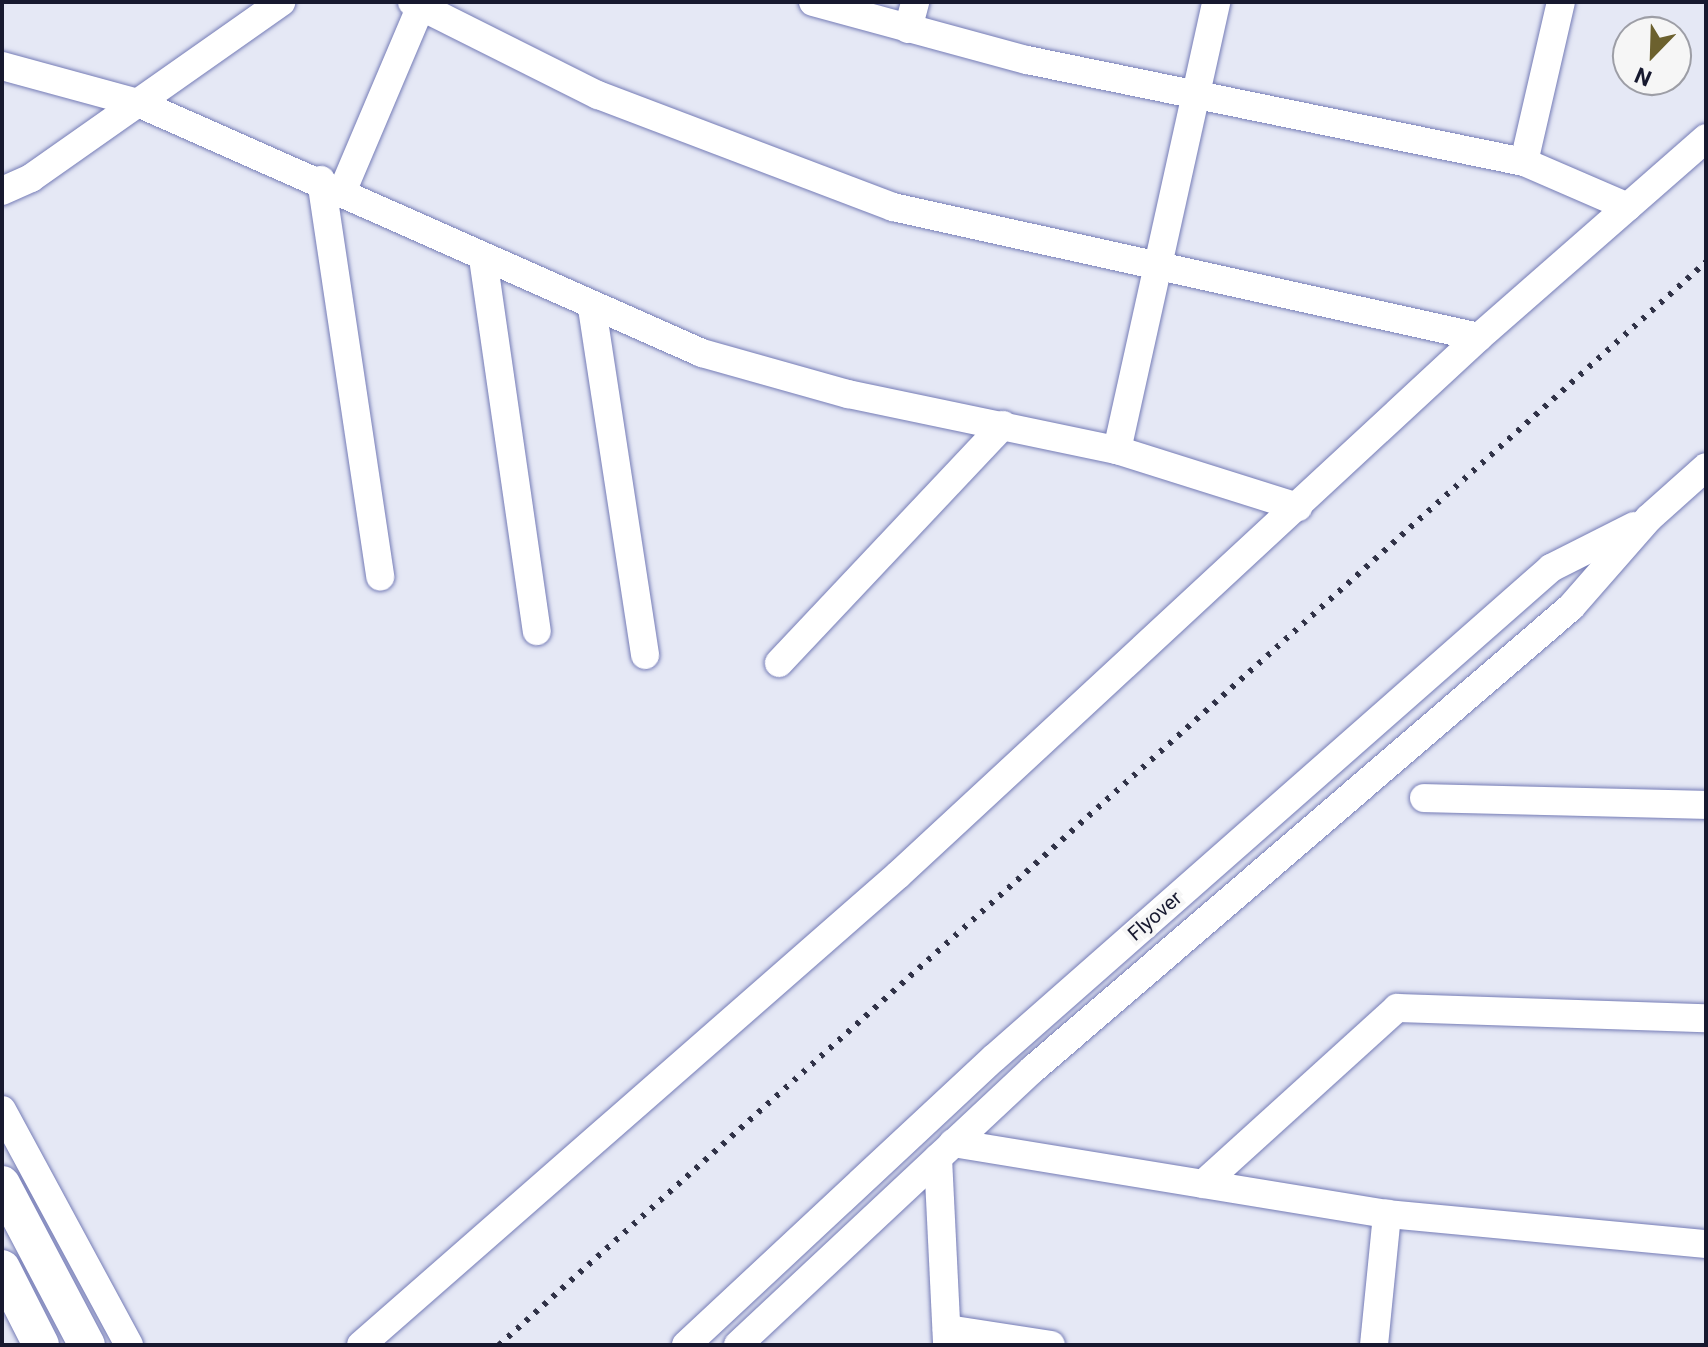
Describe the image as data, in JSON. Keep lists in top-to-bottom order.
{
  "streets": {
    "street": ["Flyover"]
  },
  "north": "bottom left"
}
